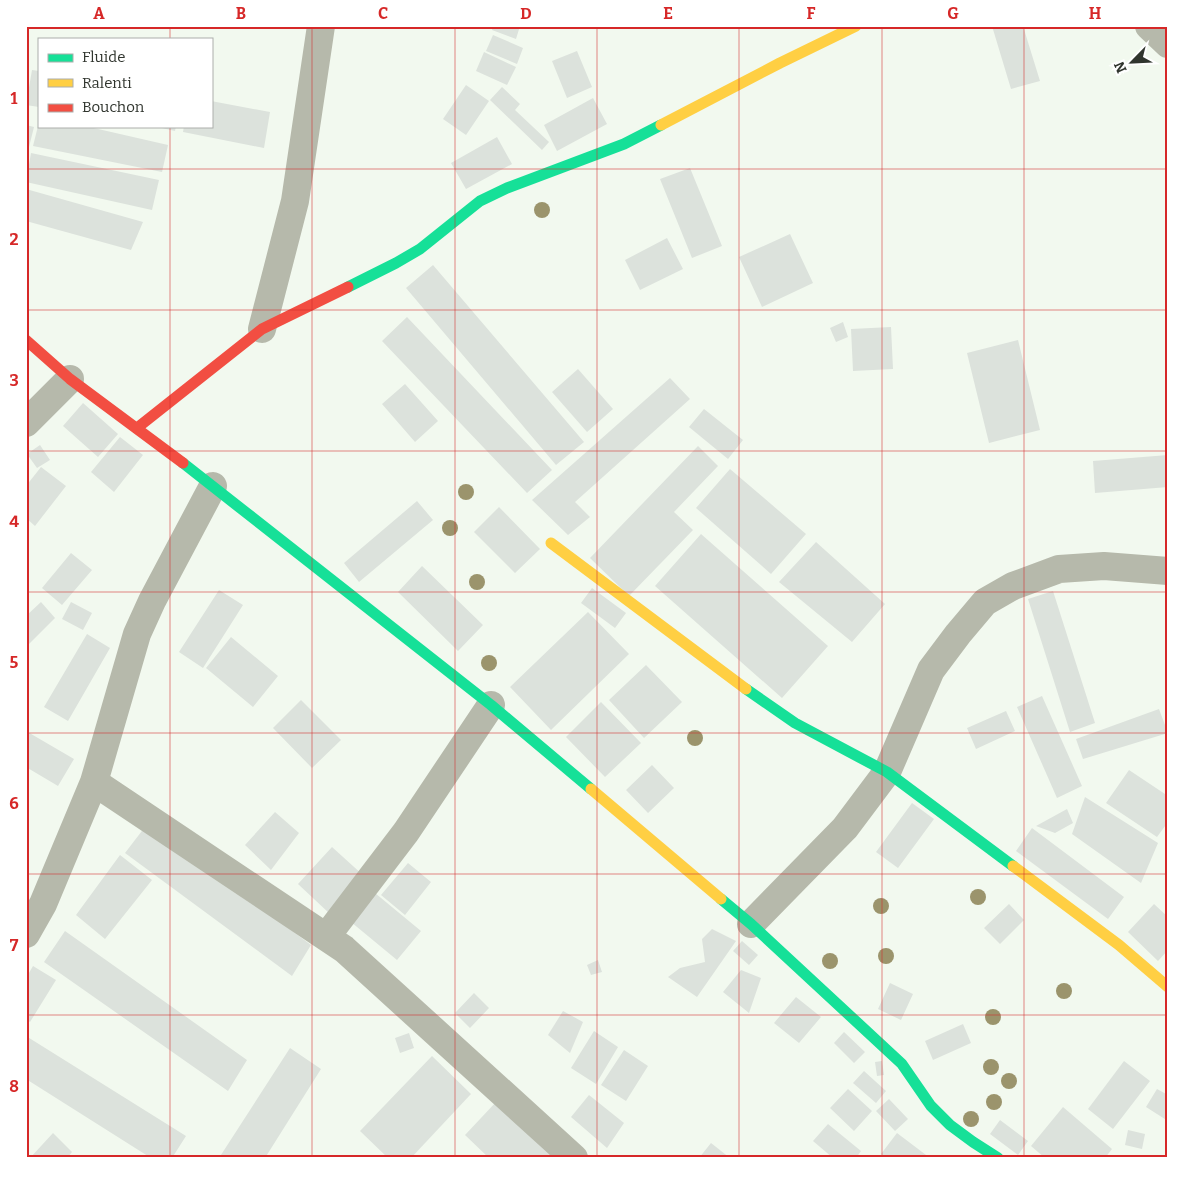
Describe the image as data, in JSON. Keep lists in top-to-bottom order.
{
  "legend": ["Fluide", "Ralenti", "Bouchon"],
  "north": "bottom left",
  "grid": {
    "columns": [
      "A",
      "B",
      "C",
      "D",
      "E",
      "F",
      "G",
      "H"
    ],
    "rows": [
      "1",
      "2",
      "3",
      "4",
      "5",
      "6",
      "7",
      "8"
    ]
  }
}
